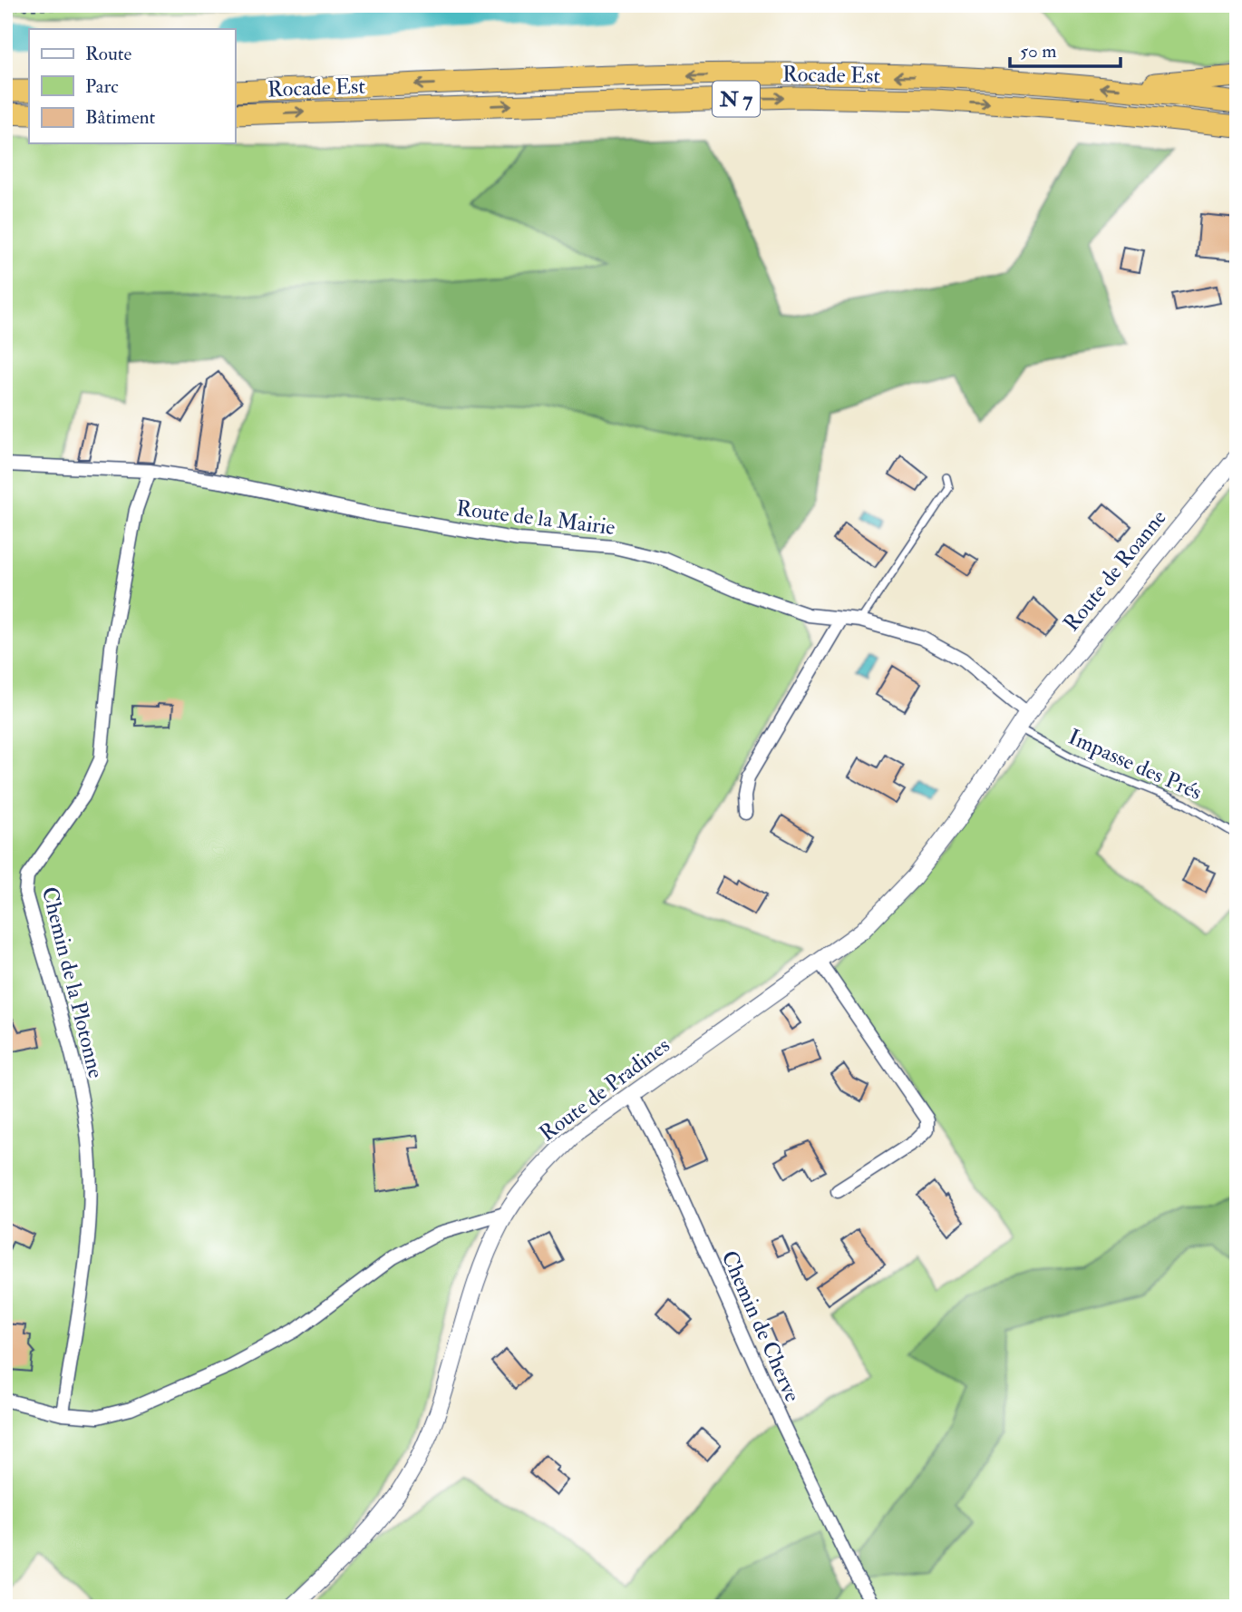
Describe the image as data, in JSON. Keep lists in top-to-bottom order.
{
  "streets": {
    "highway": ["Rocade Est", "N 7"],
    "street": [
      "Route de la Mairie",
      "Route de Roanne",
      "Chemin de la Plotonne",
      "Route de Pradines",
      "Chemin de Cherve"
    ],
    "lane": ["Impasse des Prés"]
  },
  "crossings": [
    ["Route de la Mairie", "Route de Roanne"],
    ["Route de la Mairie", "Chemin de la Plotonne"],
    ["Route de la Mairie", "Route de Pradines"],
    ["Route de Roanne", "Route de Pradines"],
    ["Impasse des Prés", "Route de Pradines"],
    ["Route de Pradines", "Chemin de Cherve"]
  ],
  "legend": ["Route", "Parc", "Bâtiment"],
  "scale_bar": "50 m"
}
